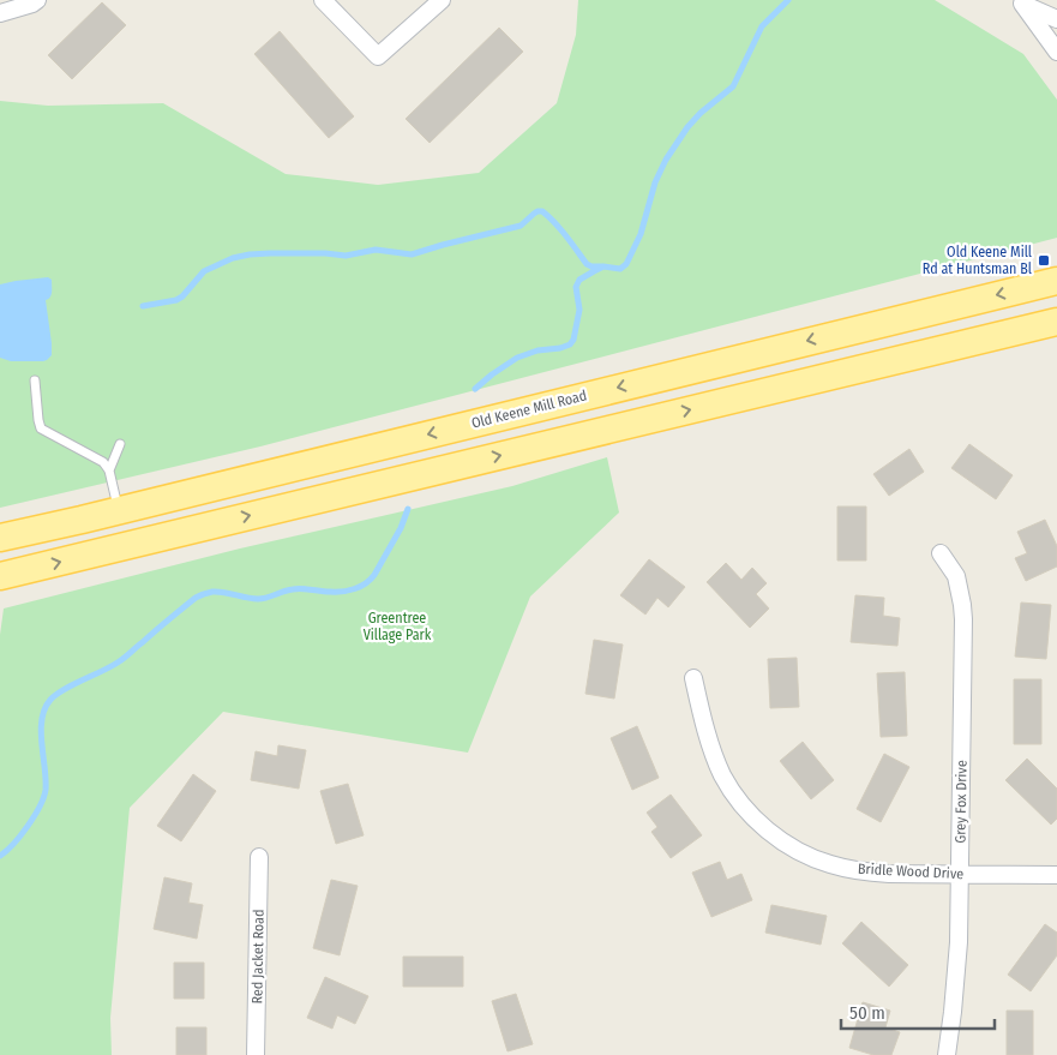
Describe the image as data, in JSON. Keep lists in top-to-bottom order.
{
  "streets": {
    "main road": ["Old Keene Mill Road"],
    "street": ["Grey Fox Drive", "Bridle Wood Drive", "Red Jacket Road"]
  },
  "crossings": [
    ["Grey Fox Drive", "Bridle Wood Drive"]
  ],
  "parks": ["Greentree Village Park"],
  "places": {
    "transit": ["Old Keene Mill Rd at Huntsman Bl"]
  },
  "scale_bar": "50 m"
}
